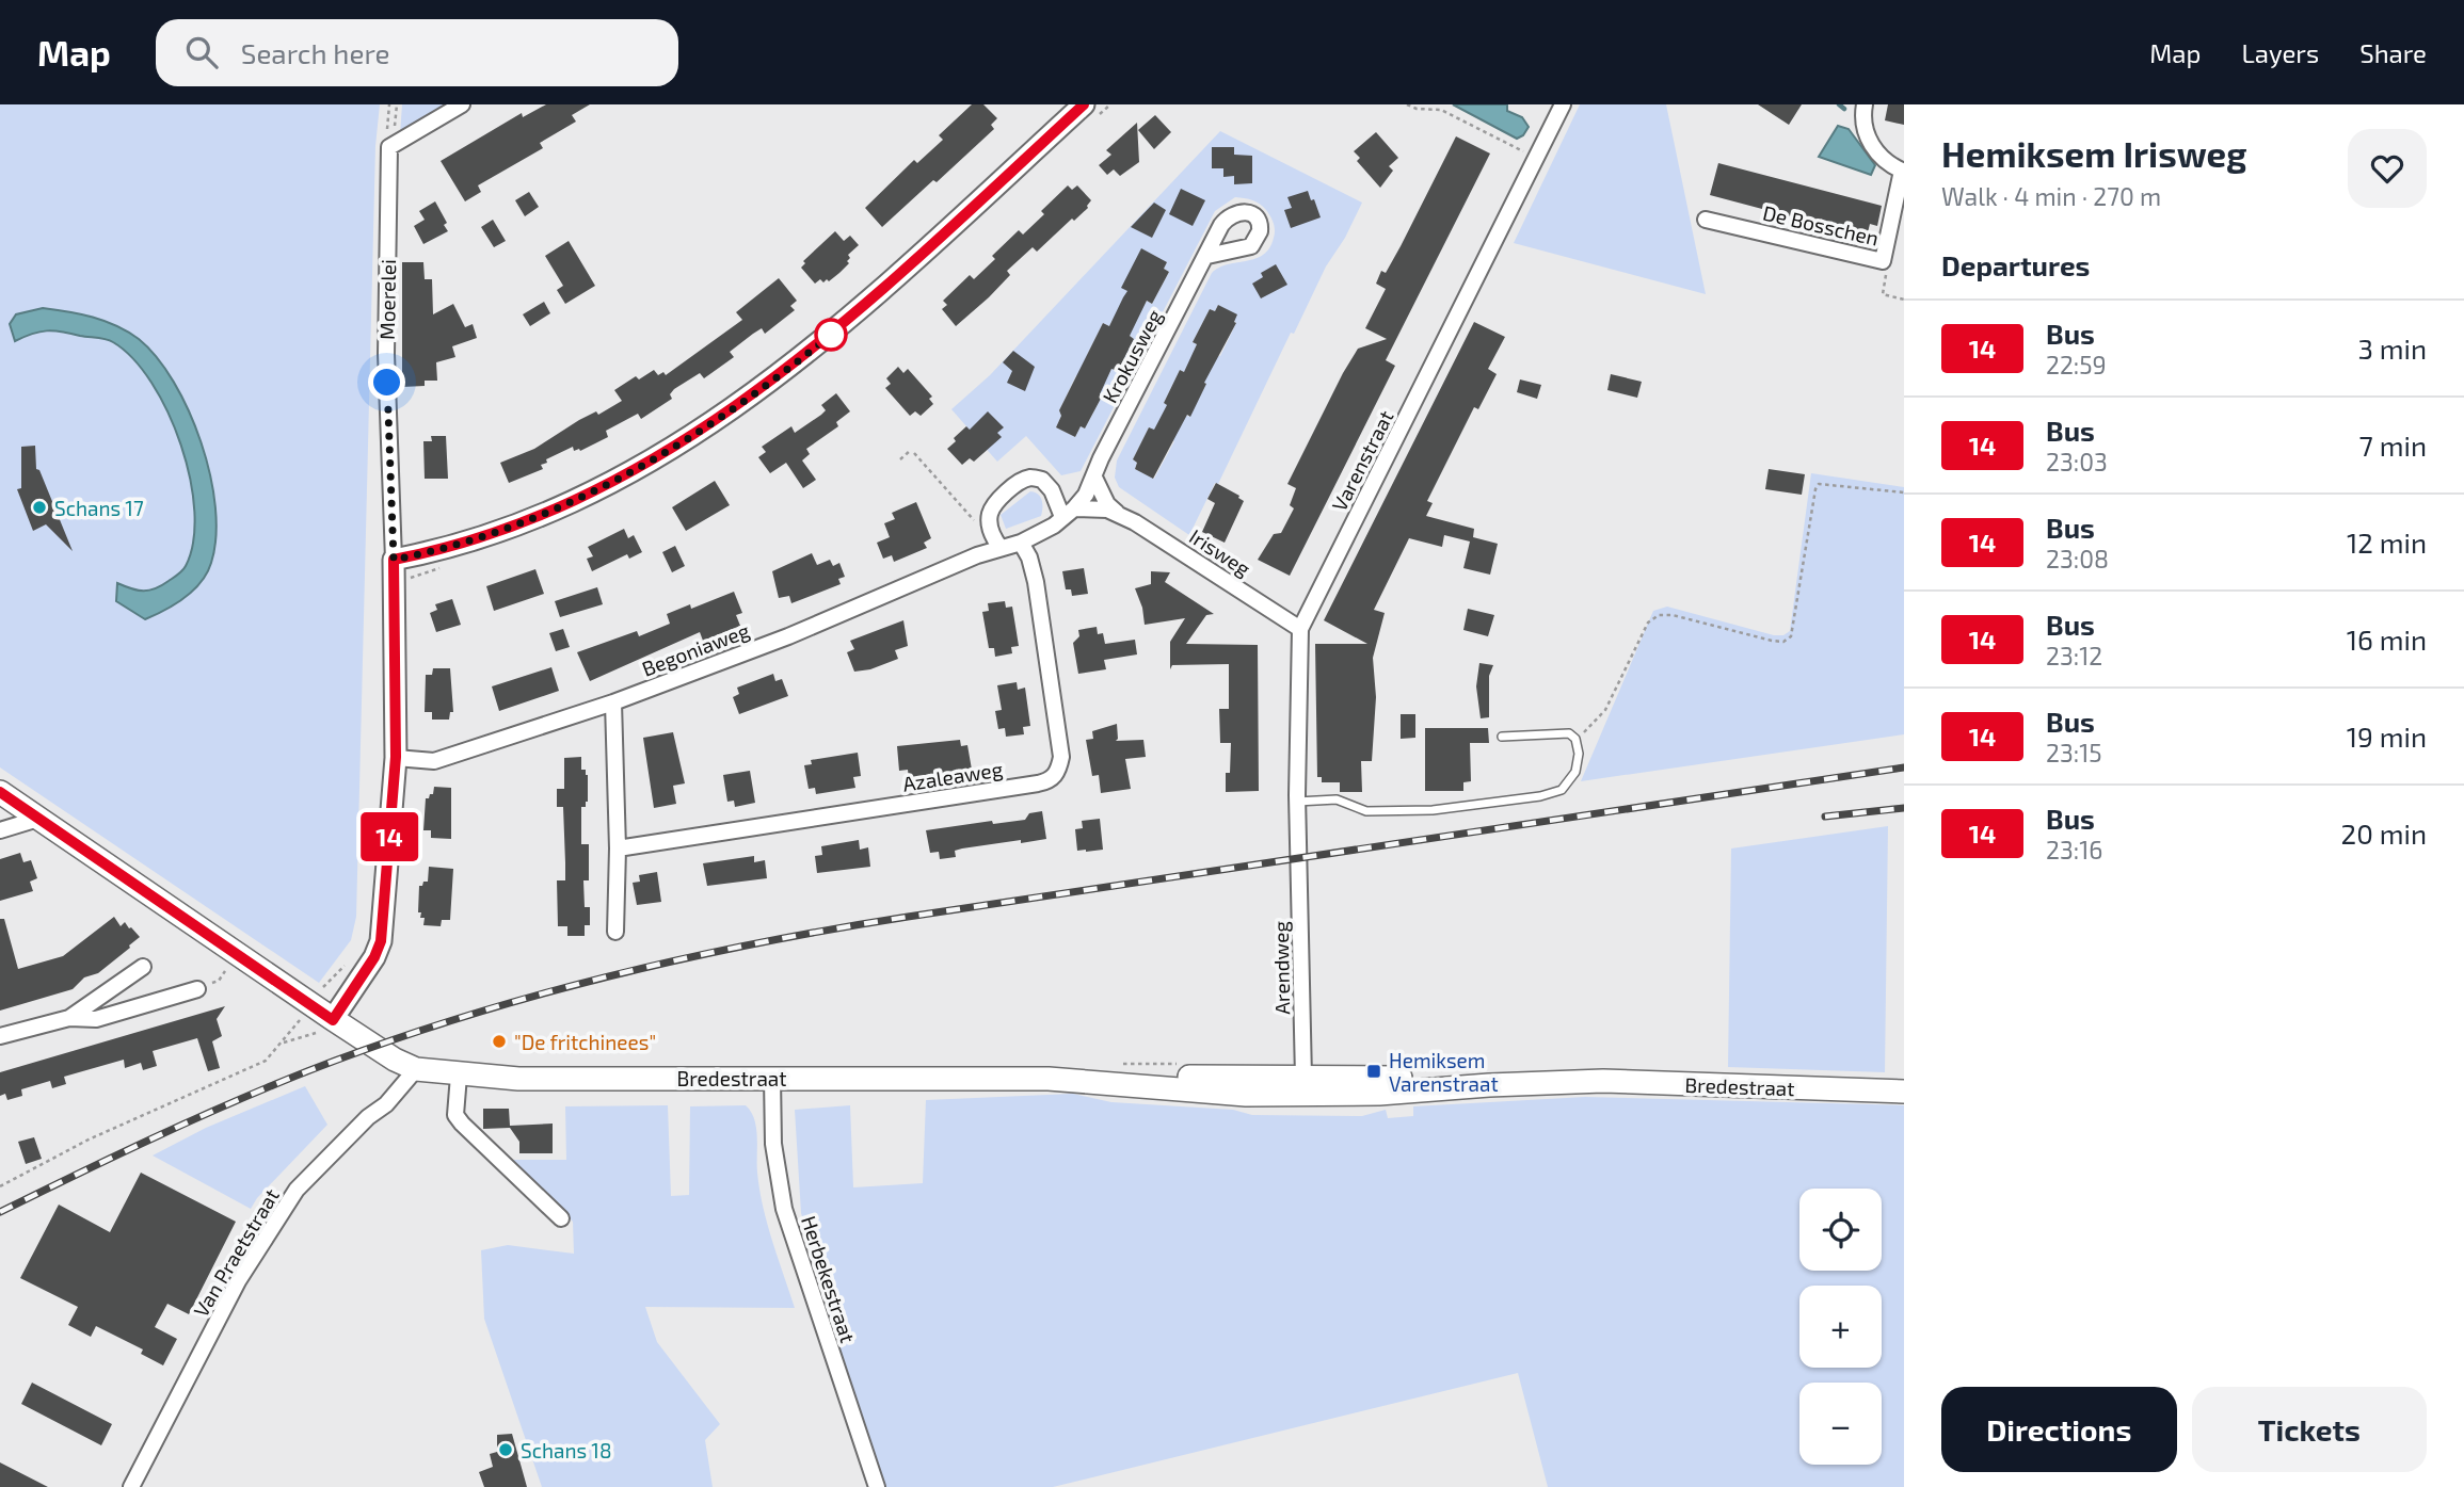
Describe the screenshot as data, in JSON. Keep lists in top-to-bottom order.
{
  "streets": {
    "main road": ["Bredestraat"],
    "street": [
      "De Bosschen",
      "Moerelei",
      "Krokusweg",
      "Varenstraat",
      "Irisweg",
      "Begoniaweg",
      "Azaleaweg",
      "Arendweg",
      "Van Praetstraat",
      "Herbekestraat"
    ]
  },
  "crossings": [
    ["Moerelei", "Begoniaweg"],
    ["Moerelei", "Bredestraat"],
    ["Krokusweg", "Irisweg"],
    ["Varenstraat", "Irisweg"],
    ["Varenstraat", "Arendweg"],
    ["Arendweg", "Bredestraat"],
    ["Bredestraat", "Van Praetstraat"],
    ["Bredestraat", "Herbekestraat"]
  ],
  "places": {
    "other": ["Schans 17", "\"De fritchinees\"", "Schans 18"],
    "transit": ["Hemiksem Varenstraat"]
  },
  "lines": ["bus line 14"],
  "page": {
    "header": "Map",
    "search": "Search here",
    "nav": ["Map", "Layers", "Share"],
    "on_map": "14",
    "heading": [
      ["Hemiksem Irisweg", "Walk · 4 min · 270 m"],
      "Departures"
    ],
    "list": [
      {
        "mark": "14",
        "name": "Bus",
        "note": "22:59",
        "value": "3 min"
      },
      {
        "mark": "14",
        "name": "Bus",
        "note": "23:03",
        "value": "7 min"
      },
      {
        "mark": "14",
        "name": "Bus",
        "note": "23:08",
        "value": "12 min"
      },
      {
        "mark": "14",
        "name": "Bus",
        "note": "23:12",
        "value": "16 min"
      },
      {
        "mark": "14",
        "name": "Bus",
        "note": "23:15",
        "value": "19 min"
      },
      {
        "mark": "14",
        "name": "Bus",
        "note": "23:16",
        "value": "20 min"
      }
    ],
    "map_buttons": ["+", "−"],
    "buttons": ["Directions", "Tickets"]
  }
}
